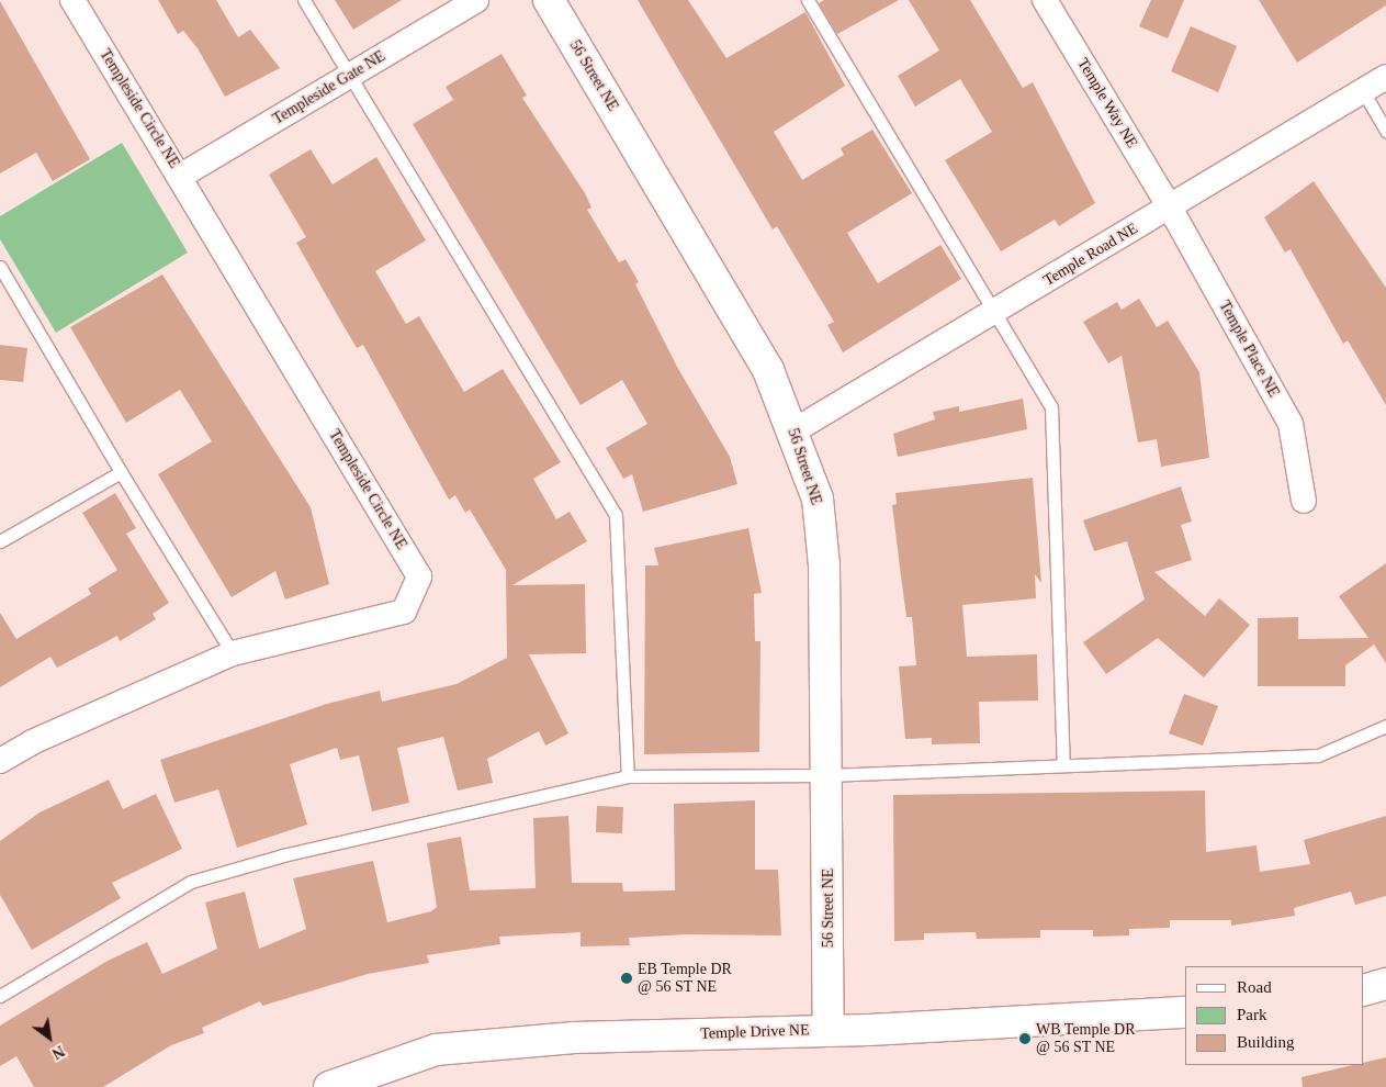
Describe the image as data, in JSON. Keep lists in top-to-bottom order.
{
  "streets": {
    "street": [
      "56 Street NE",
      "Templeside Gate NE",
      "Temple Way NE",
      "Templeside Circle NE",
      "Temple Road NE",
      "Temple Place NE",
      "Temple Drive NE"
    ]
  },
  "crossings": [
    ["56 Street NE", "Temple Road NE"],
    ["56 Street NE", "Temple Drive NE"],
    ["Templeside Gate NE", "Templeside Circle NE"],
    ["Temple Way NE", "Temple Road NE"],
    ["Temple Way NE", "Temple Place NE"],
    ["Temple Road NE", "Temple Place NE"]
  ],
  "places": ["EB Temple DR @ 56 ST NE", "WB Temple DR @ 56 ST NE"],
  "legend": ["Road", "Park", "Building"],
  "north": "bottom right"
}
